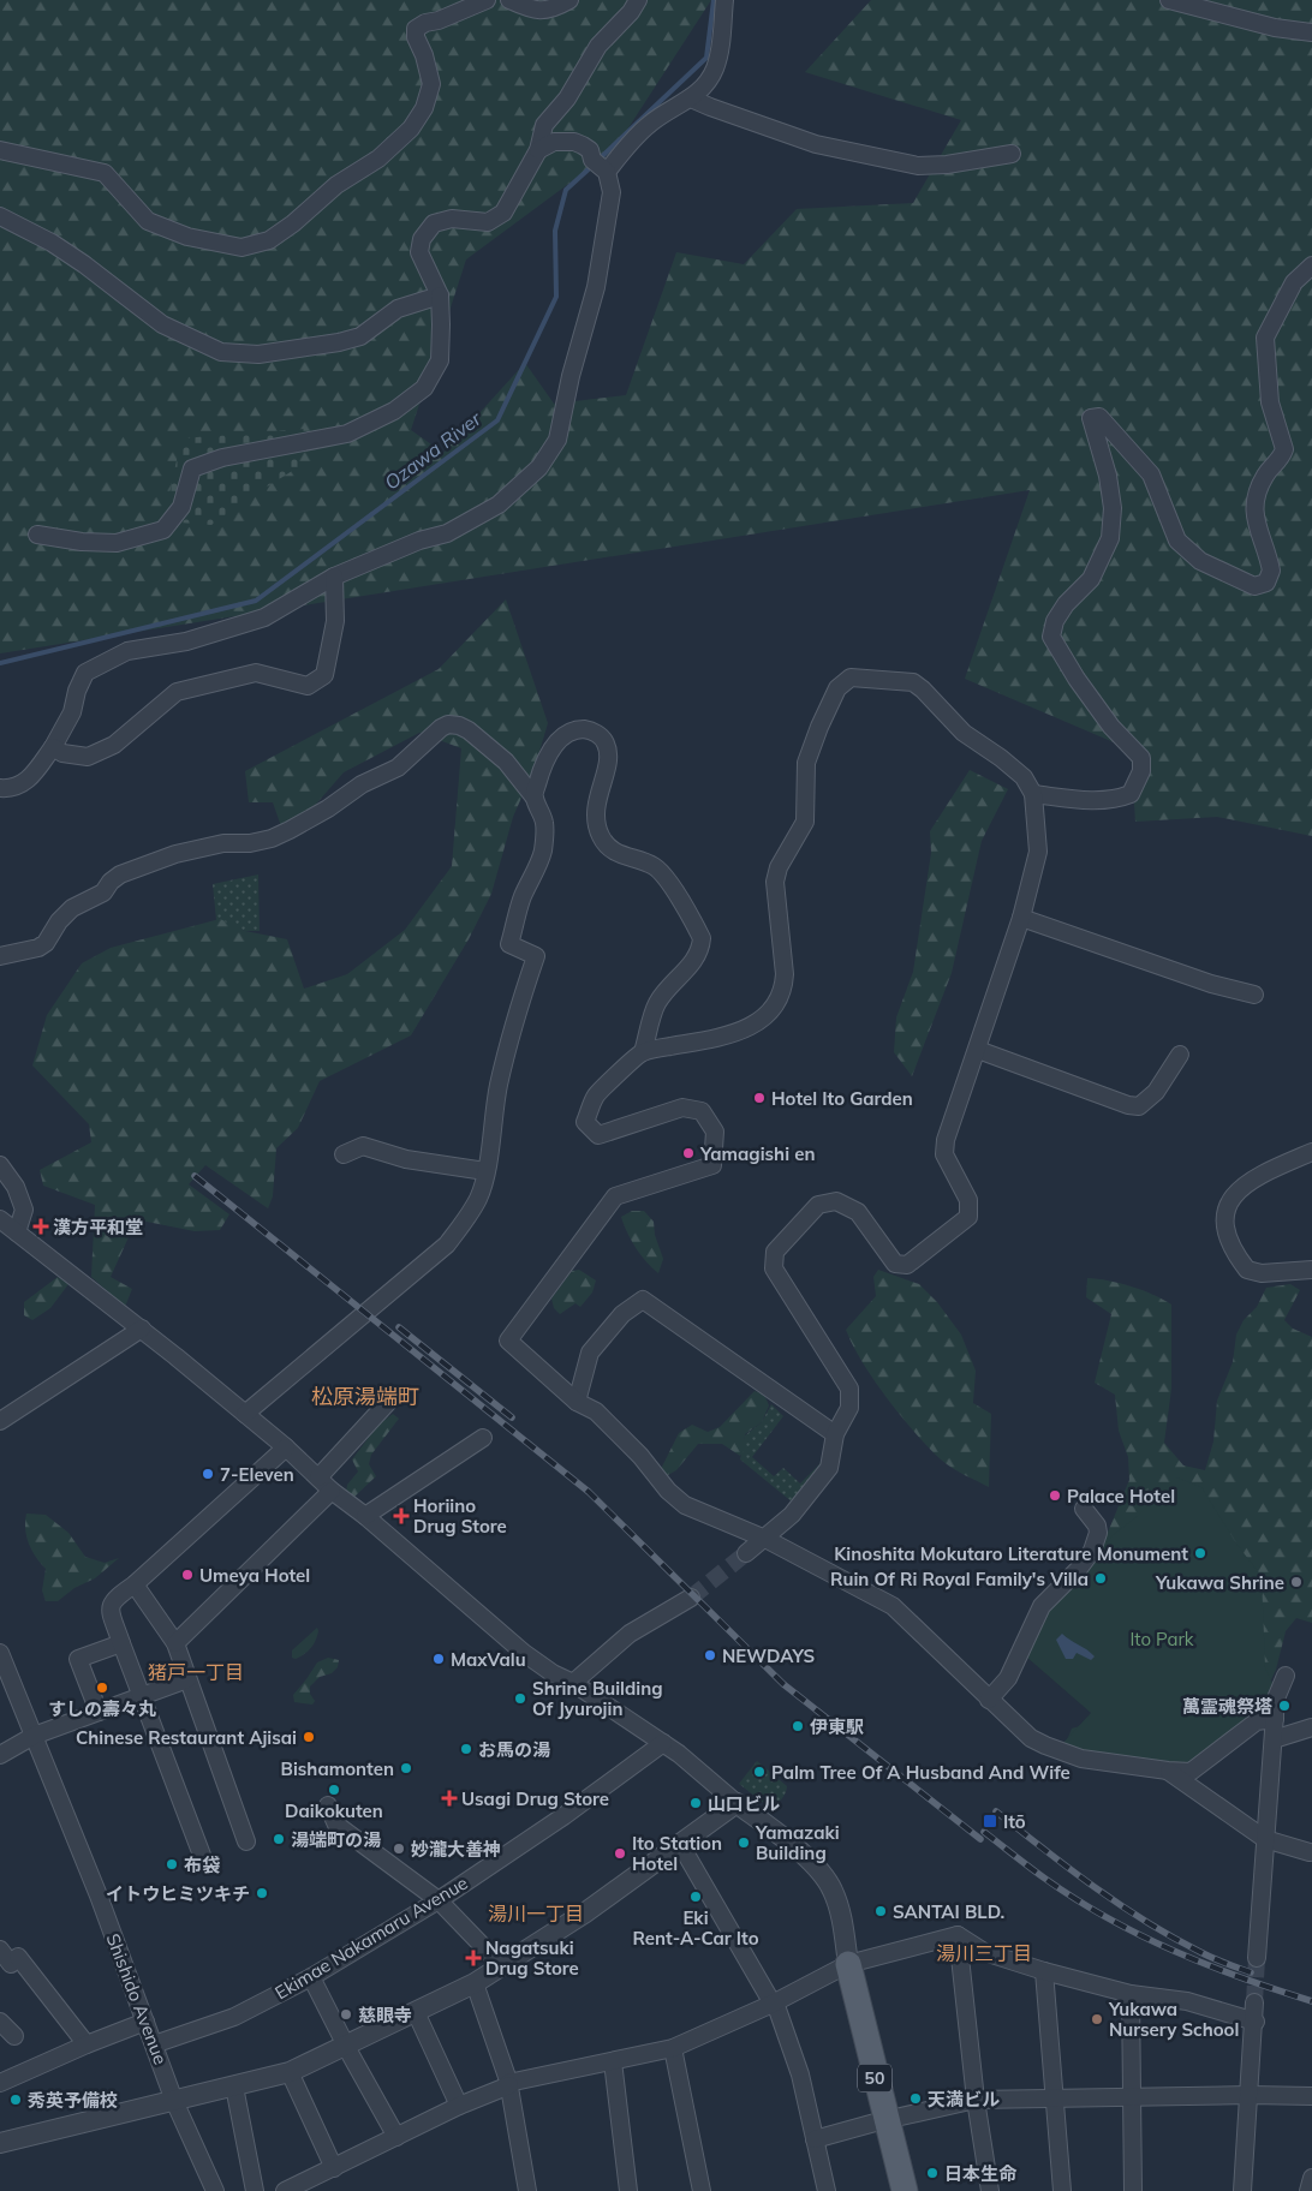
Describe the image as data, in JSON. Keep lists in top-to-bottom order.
{
  "streets": {
    "main road": ["50"],
    "street": ["Ekimae Nakamaru Avenue", "Shishido Avenue"]
  },
  "crossings": [
    ["Ekimae Nakamaru Avenue", "Shishido Avenue"]
  ],
  "districts": [
    "松原湯端町",
    "猪戸一丁目",
    "湯川一丁目",
    "湯川三丁目"
  ],
  "water": ["Ozawa River"],
  "parks": ["Ito Park"],
  "places": {
    "other": [
      "Hotel Ito Garden",
      "Yamagishi en",
      "7-Eleven",
      "Palace Hotel",
      "Kinoshita Mokutaro Literature Monument",
      "Umeya Hotel",
      "Ruin Of Ri Royal Family's Villa",
      "Yukawa Shrine",
      "NEWDAYS",
      "MaxValu",
      "すしの壽々丸",
      "Shrine Building Of Jyurojin",
      "萬霊魂祭塔",
      "伊東駅",
      "Chinese Restaurant Ajisai",
      "お馬の湯",
      "Bishamonten",
      "Palm Tree Of A Husband And Wife",
      "Daikokuten",
      "山口ビル",
      "湯端町の湯",
      "Yamazaki Building",
      "妙瀧大善神",
      "Ito Station Hotel",
      "布袋",
      "イトウヒミツキチ",
      "Eki Rent-A-Car Ito",
      "SANTAI BLD.",
      "慈眼寺",
      "Yukawa Nursery School",
      "天満ビル",
      "秀英予備校",
      "日本生命"
    ],
    "health": [
      "漢方平和堂",
      "Horiino Drug Store",
      "Usagi Drug Store",
      "Nagatsuki Drug Store"
    ],
    "transit": ["Itō"]
  }
}
